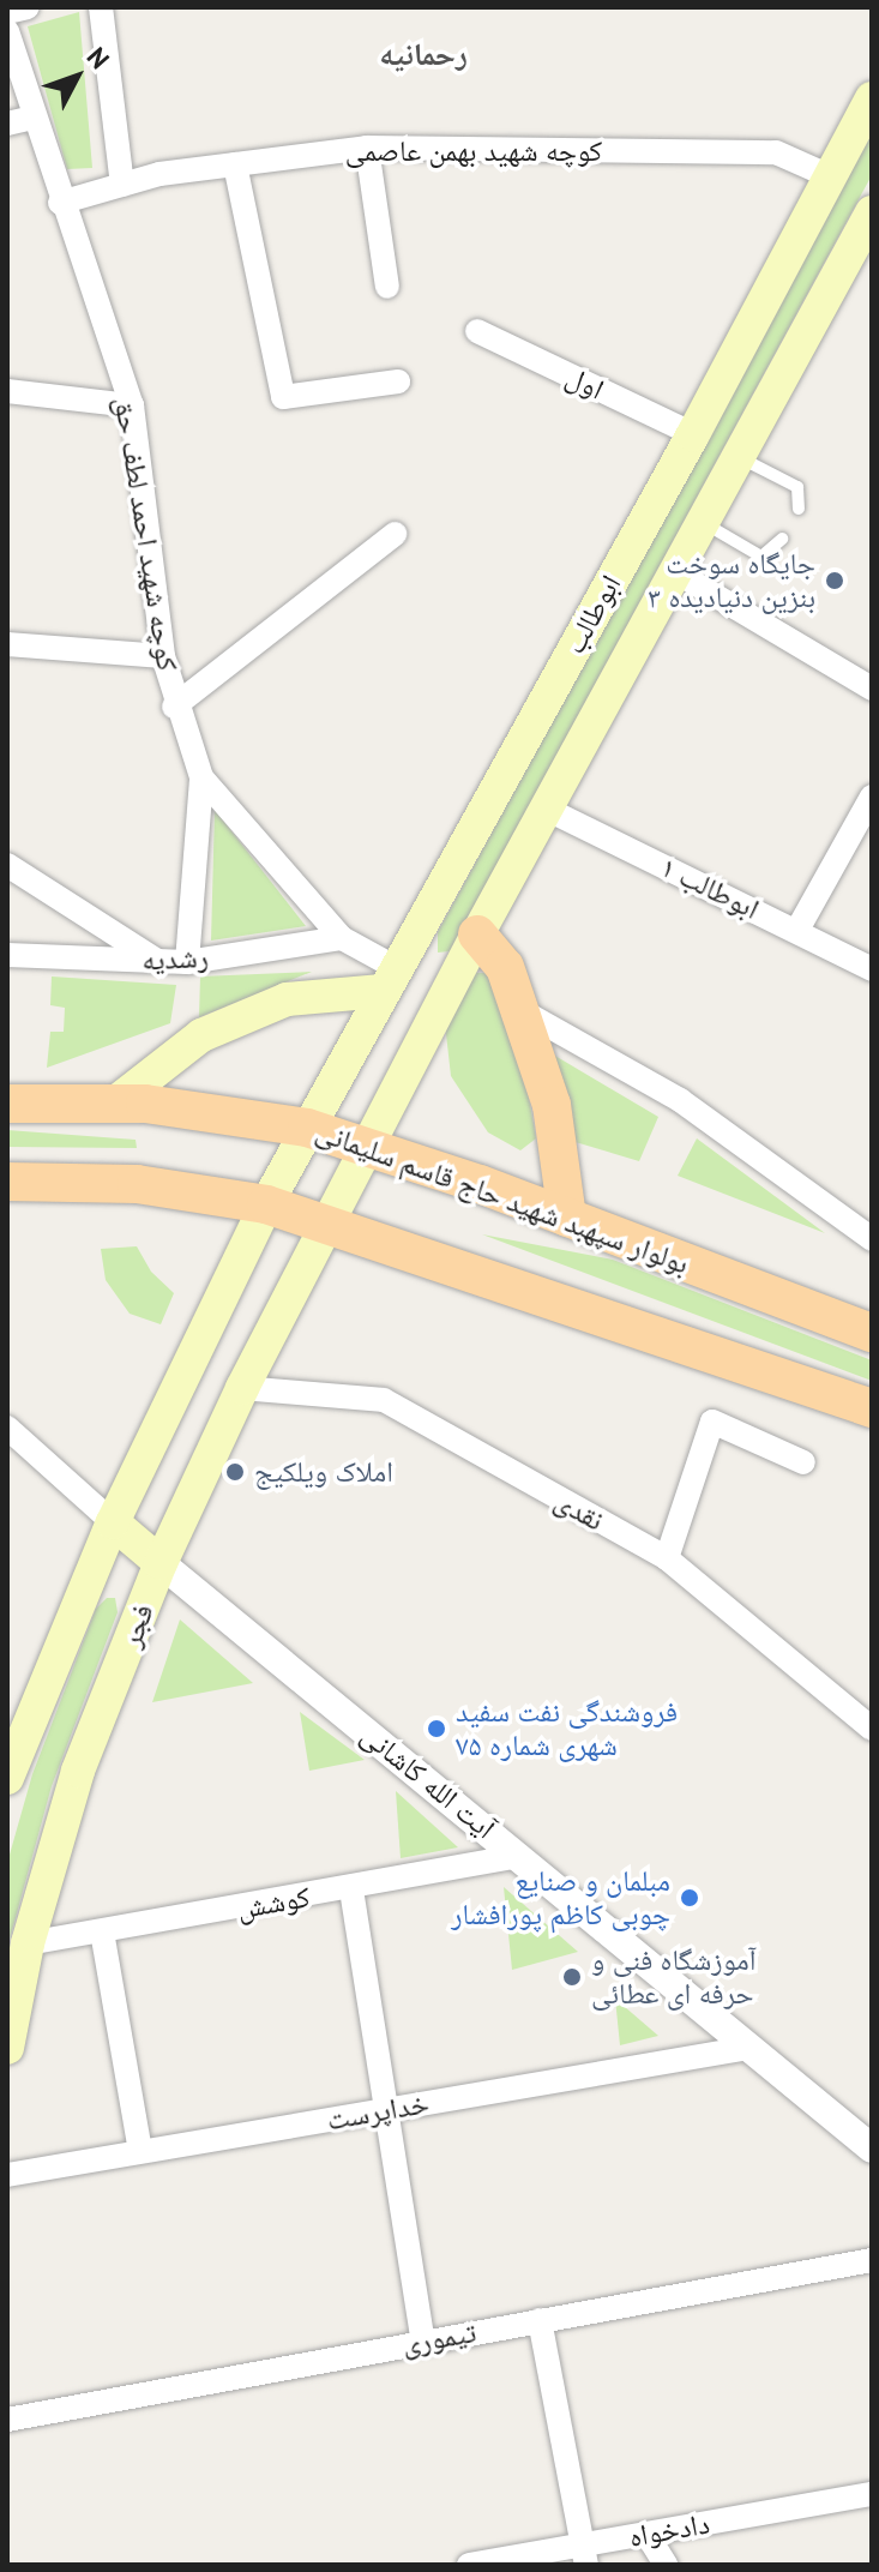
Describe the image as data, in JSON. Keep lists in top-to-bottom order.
{
  "streets": {
    "main road": ["ابوطالب", "بولوار سپهبد شهید حاج قاسم سلیمانی", "فجر"],
    "street": [
      "کوچه شهید بهمن عاصمی",
      "اول",
      "کوچه شهید احمد لطف حق",
      "ابوطالب ۱",
      "رشدیه",
      "نقدی",
      "آیت الله کاشانی",
      "کوشش",
      "خداپرست",
      "تیموری",
      "دادخواه"
    ]
  },
  "crossings": [
    ["کوچه شهید بهمن عاصمی", "کوچه شهید احمد لطف حق"],
    ["کوچه شهید بهمن عاصمی", "ابوطالب"],
    ["اول", "ابوطالب"],
    ["کوچه شهید احمد لطف حق", "ابوطالب"],
    ["کوچه شهید احمد لطف حق", "رشدیه"],
    ["ابوطالب", "ابوطالب ۱"],
    ["ابوطالب", "بولوار سپهبد شهید حاج قاسم سلیمانی"],
    ["ابوطالب", "فجر"],
    ["نقدی", "فجر"],
    ["فجر", "آیت الله کاشانی"],
    ["فجر", "کوشش"],
    ["آیت الله کاشانی", "کوشش"],
    ["آیت الله کاشانی", "خداپرست"]
  ],
  "districts": ["رحمانیه"],
  "places": [
    "جایگاه سوخت بنزین دنیادیده ۳",
    "املاک ویلکیج",
    "فروشندگی نفت سفید شهری شماره ۷۵",
    "مبلمان و صنایع چوبی کاظم پورافشار",
    "آموزشگاه فنی و حرفه ای عطائی"
  ],
  "north": "top right"
}
